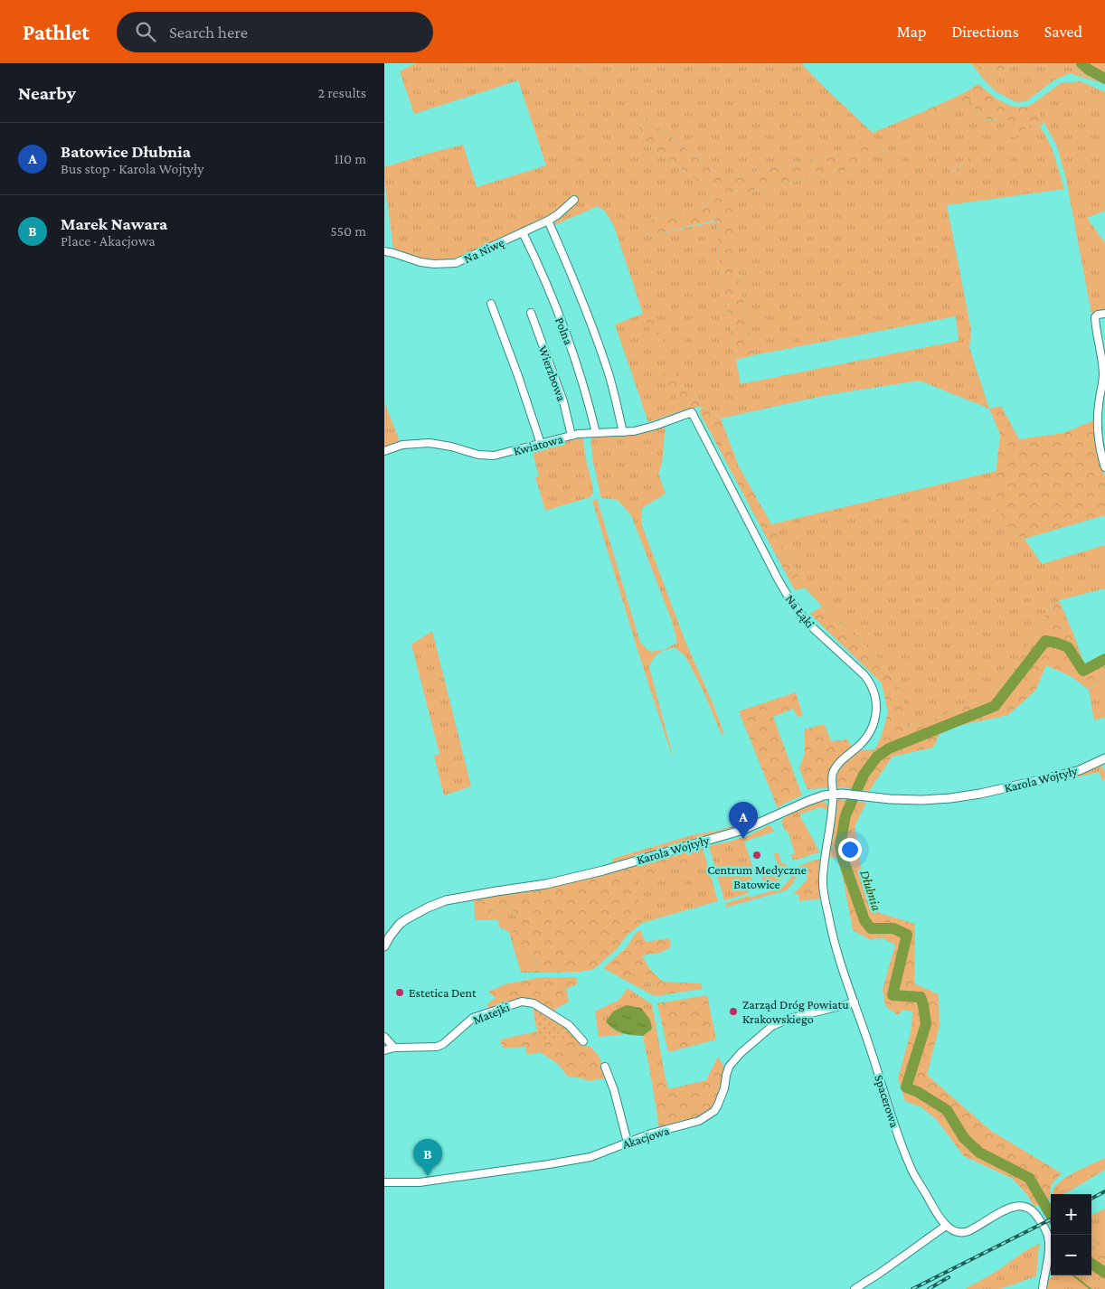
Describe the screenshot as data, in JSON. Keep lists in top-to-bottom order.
{
  "streets": {
    "street": [
      "Na Niwę",
      "Polna",
      "Wierzbowa",
      "Kwiatowa",
      "Na Łąki",
      "Karola Wojtyły",
      "Matejki",
      "Spacerowa",
      "Akacjowa"
    ]
  },
  "crossings": [
    ["Na Niwę", "Polna"],
    ["Polna", "Kwiatowa"],
    ["Wierzbowa", "Kwiatowa"],
    ["Kwiatowa", "Na Łąki"],
    ["Na Łąki", "Karola Wojtyły"],
    ["Na Łąki", "Spacerowa"],
    ["Karola Wojtyły", "Spacerowa"],
    ["Spacerowa", "Akacjowa"]
  ],
  "water": ["Dłubnia"],
  "places": ["Centrum Medyczne Batowice", "Estetica Dent", "Zarząd Dróg Powiatu Krakowskiego"],
  "page": {
    "header": "Pathlet",
    "search": "Search here",
    "nav": ["Map", "Directions", "Saved"],
    "heading": ["Nearby", "2 results"],
    "list": [
      {
        "mark": "A",
        "name": "Batowice Dłubnia",
        "note": "Bus stop · Karola Wojtyły",
        "value": "110 m"
      },
      {
        "mark": "B",
        "name": "Marek Nawara",
        "note": "Place · Akacjowa",
        "value": "550 m"
      }
    ],
    "pins": ["A", "B"],
    "map_buttons": ["+", "−"]
  }
}
